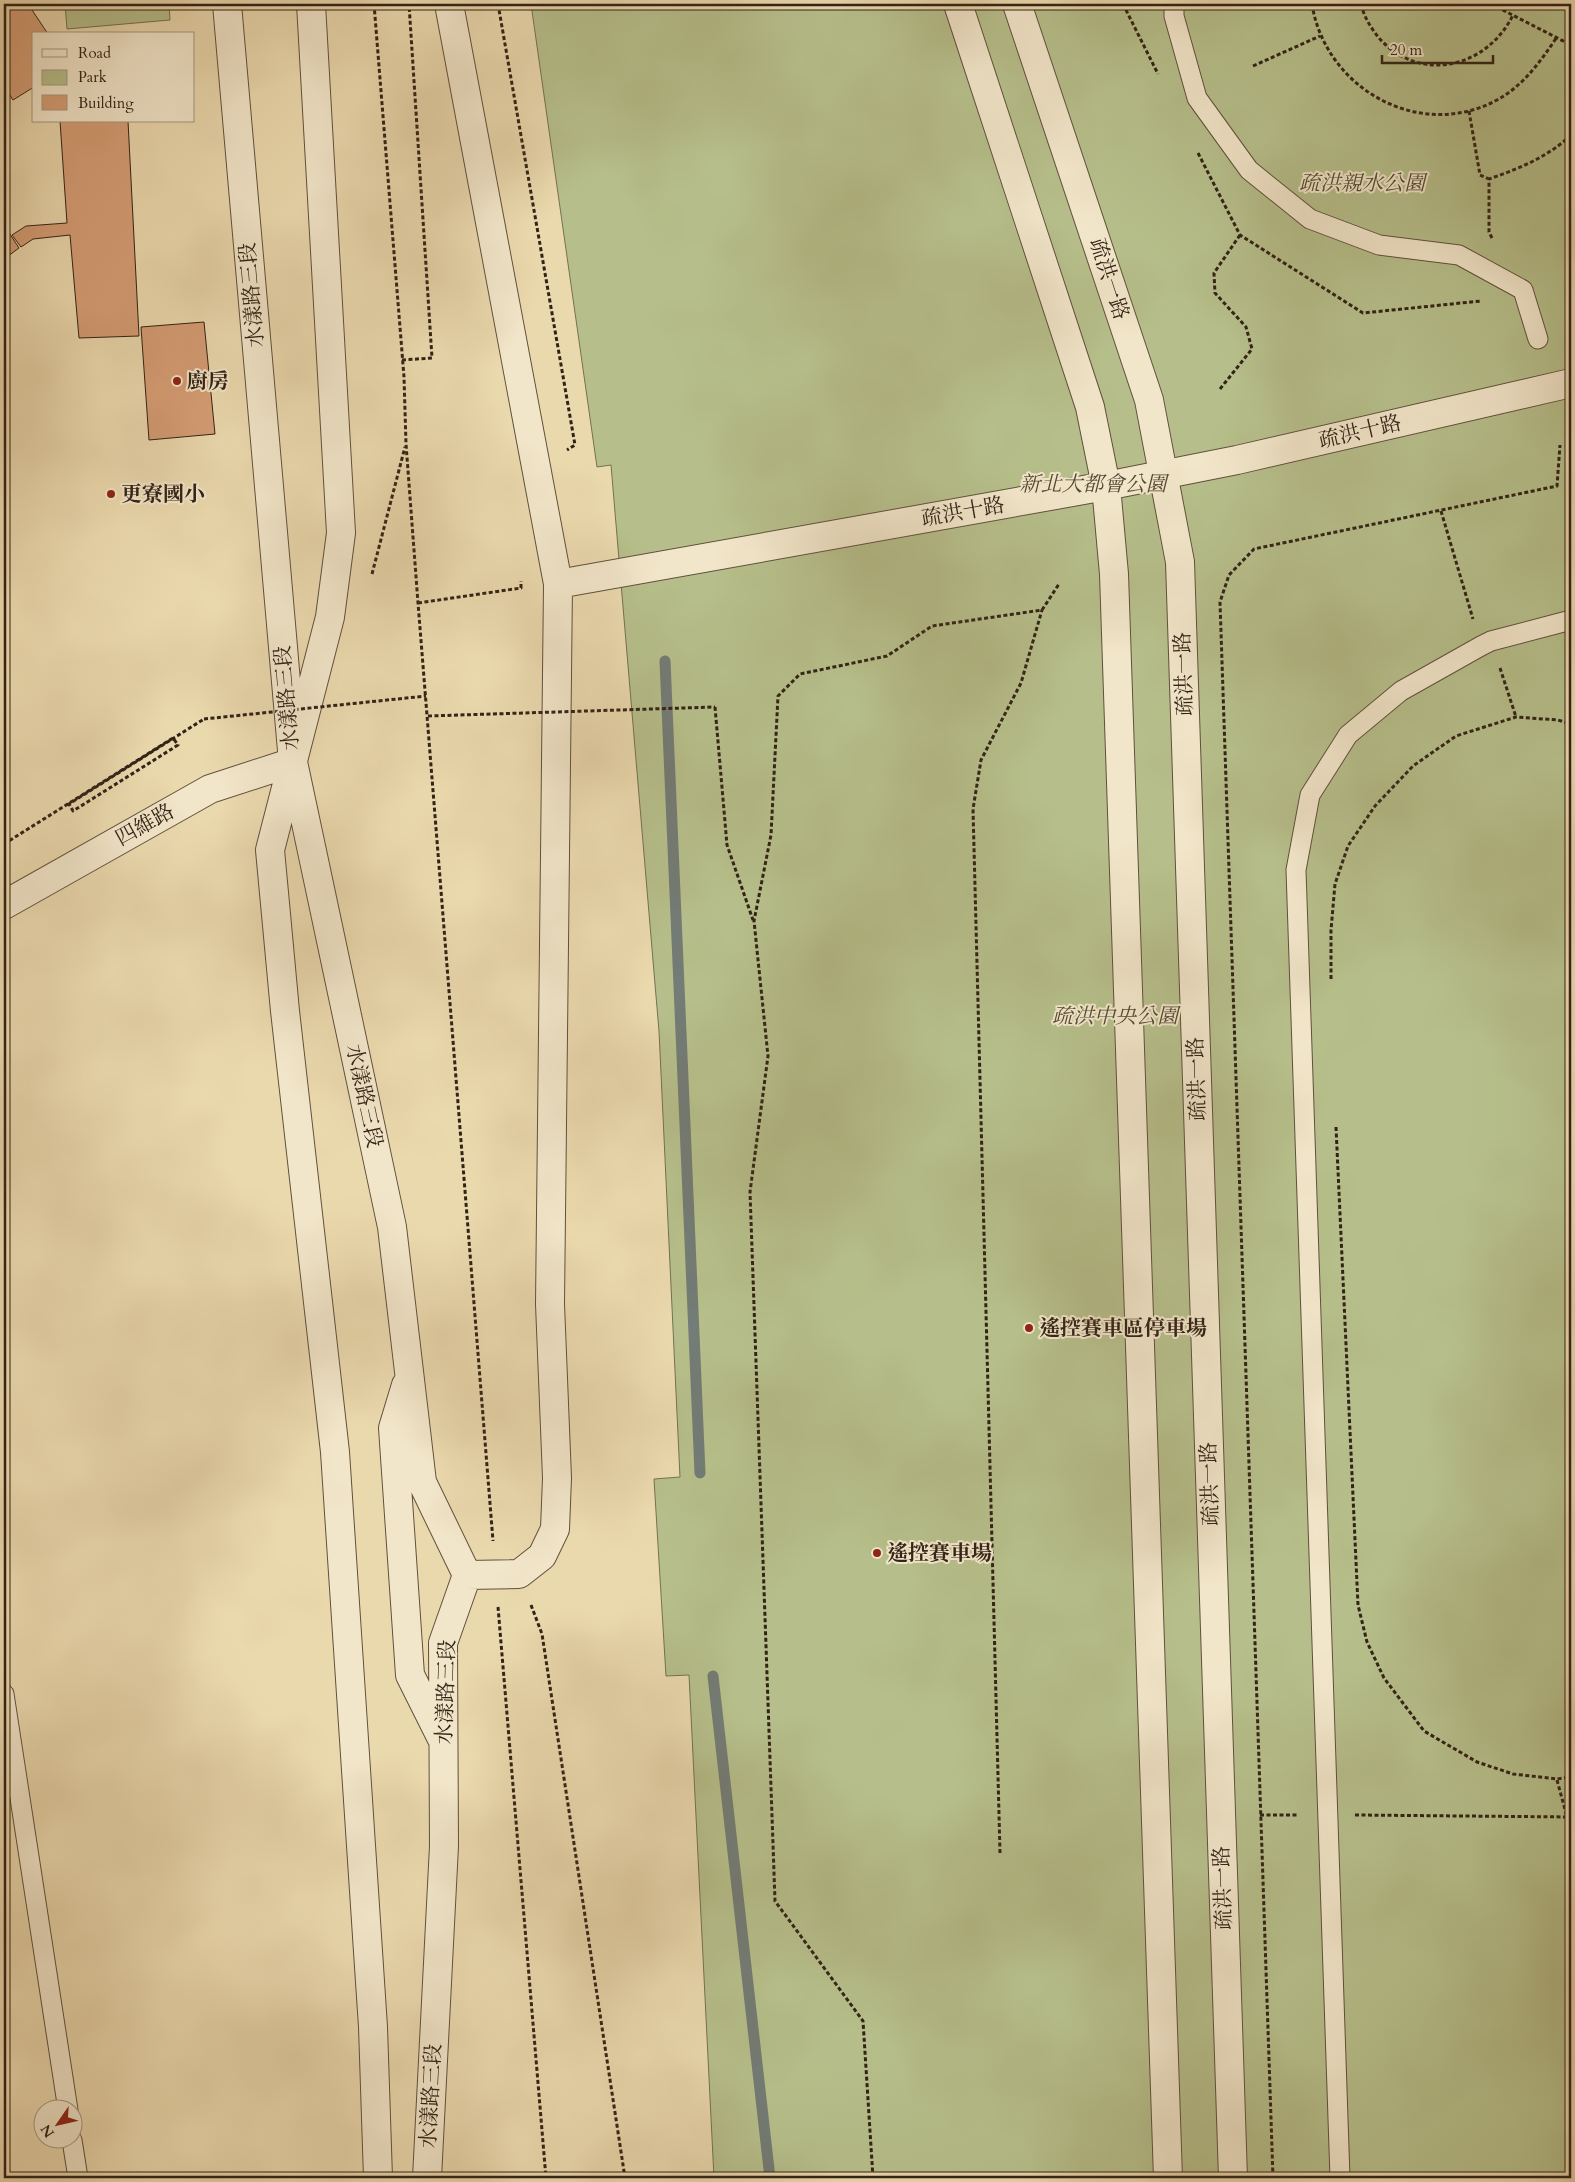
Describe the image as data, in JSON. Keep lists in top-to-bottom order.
{
  "streets": {
    "street": [
      "疏洪一路",
      "水漾路三段",
      "疏洪十路",
      "四維路"
    ]
  },
  "crossings": [
    ["疏洪一路", "疏洪十路"],
    ["水漾路三段", "四維路"]
  ],
  "parks": ["疏洪親水公園", "新北大都會公園", "疏洪中央公園"],
  "places": [
    "廚房",
    "更寮國小",
    "遙控賽車區停車場",
    "遙控賽車場"
  ],
  "legend": ["Road", "Park", "Building"],
  "scale_bar": "20 m",
  "north": "bottom left"
}
